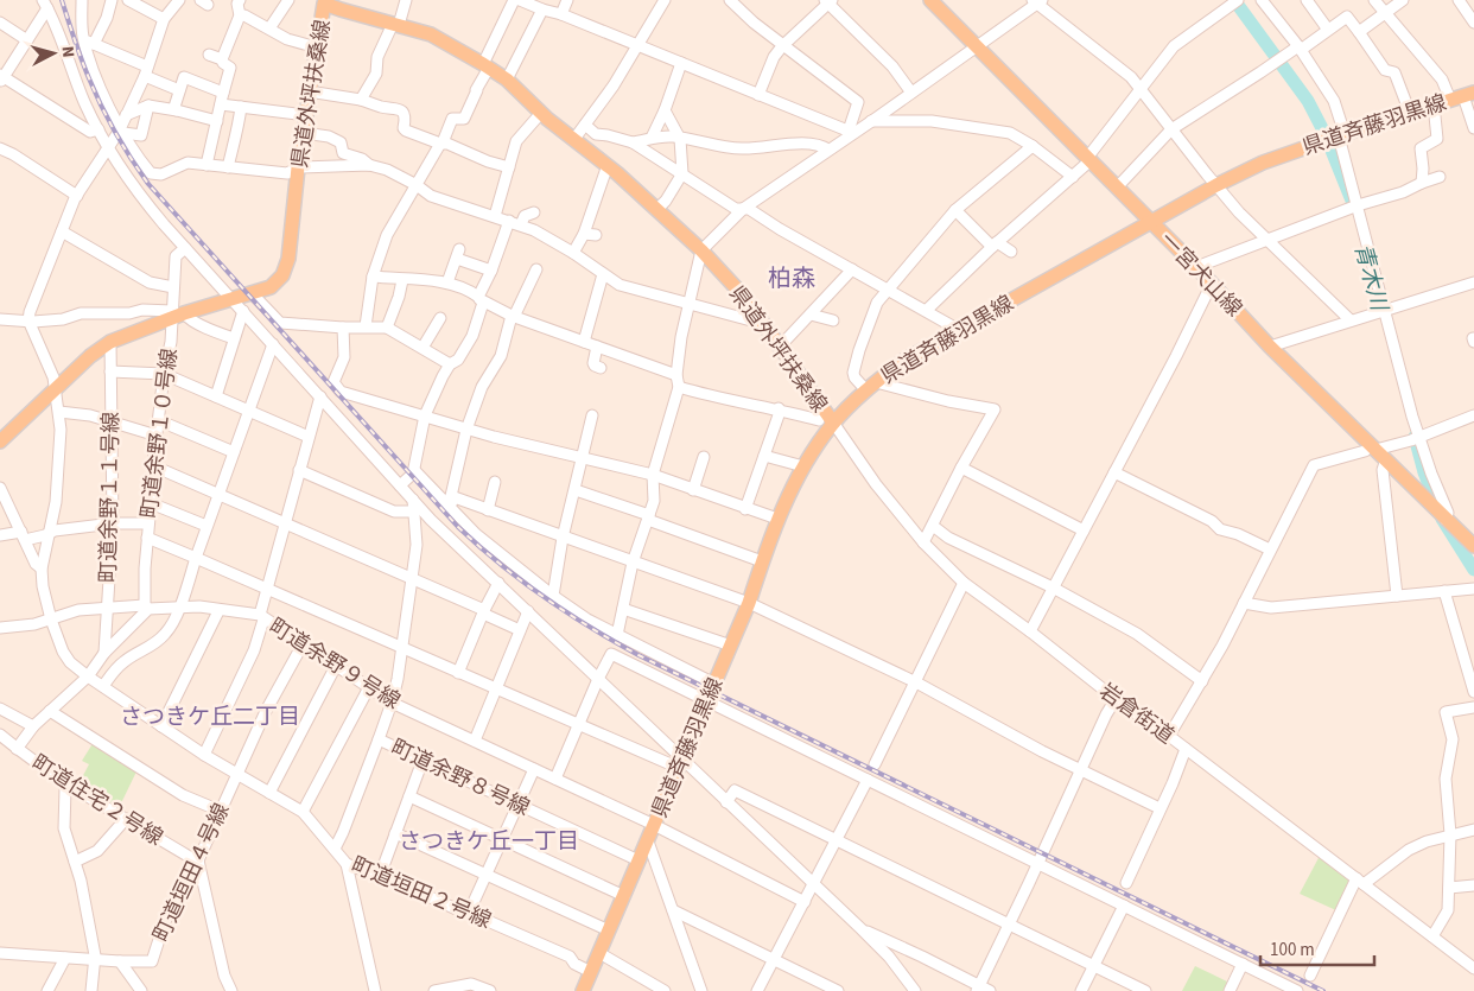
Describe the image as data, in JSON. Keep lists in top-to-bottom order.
{
  "streets": {
    "main road": ["県道外坪扶桑線", "県道斉藤羽黒線", "一宮犬山線"],
    "street": [
      "町道余野１０号線",
      "町道余野１１号線",
      "町道余野９号線",
      "岩倉街道",
      "町道余野８号線",
      "町道住宅２号線",
      "町道垣田４号線",
      "町道垣田２号線"
    ]
  },
  "crossings": [
    ["県道外坪扶桑線", "県道斉藤羽黒線"],
    ["県道外坪扶桑線", "町道余野１０号線"],
    ["県道外坪扶桑線", "町道余野１１号線"],
    ["県道外坪扶桑線", "岩倉街道"],
    ["県道斉藤羽黒線", "一宮犬山線"],
    ["県道斉藤羽黒線", "町道余野９号線"],
    ["県道斉藤羽黒線", "岩倉街道"],
    ["県道斉藤羽黒線", "町道余野８号線"],
    ["県道斉藤羽黒線", "町道垣田２号線"],
    ["町道余野１０号線", "町道余野９号線"],
    ["町道余野１１号線", "町道余野９号線"],
    ["町道余野９号線", "町道垣田４号線"],
    ["町道余野９号線", "町道垣田２号線"],
    ["町道住宅２号線", "町道垣田４号線"],
    ["町道垣田４号線", "町道垣田２号線"]
  ],
  "districts": ["柏森", "さつきケ丘二丁目", "さつきケ丘一丁目"],
  "water": ["青木川"],
  "scale_bar": "100 m",
  "north": "right"
}
